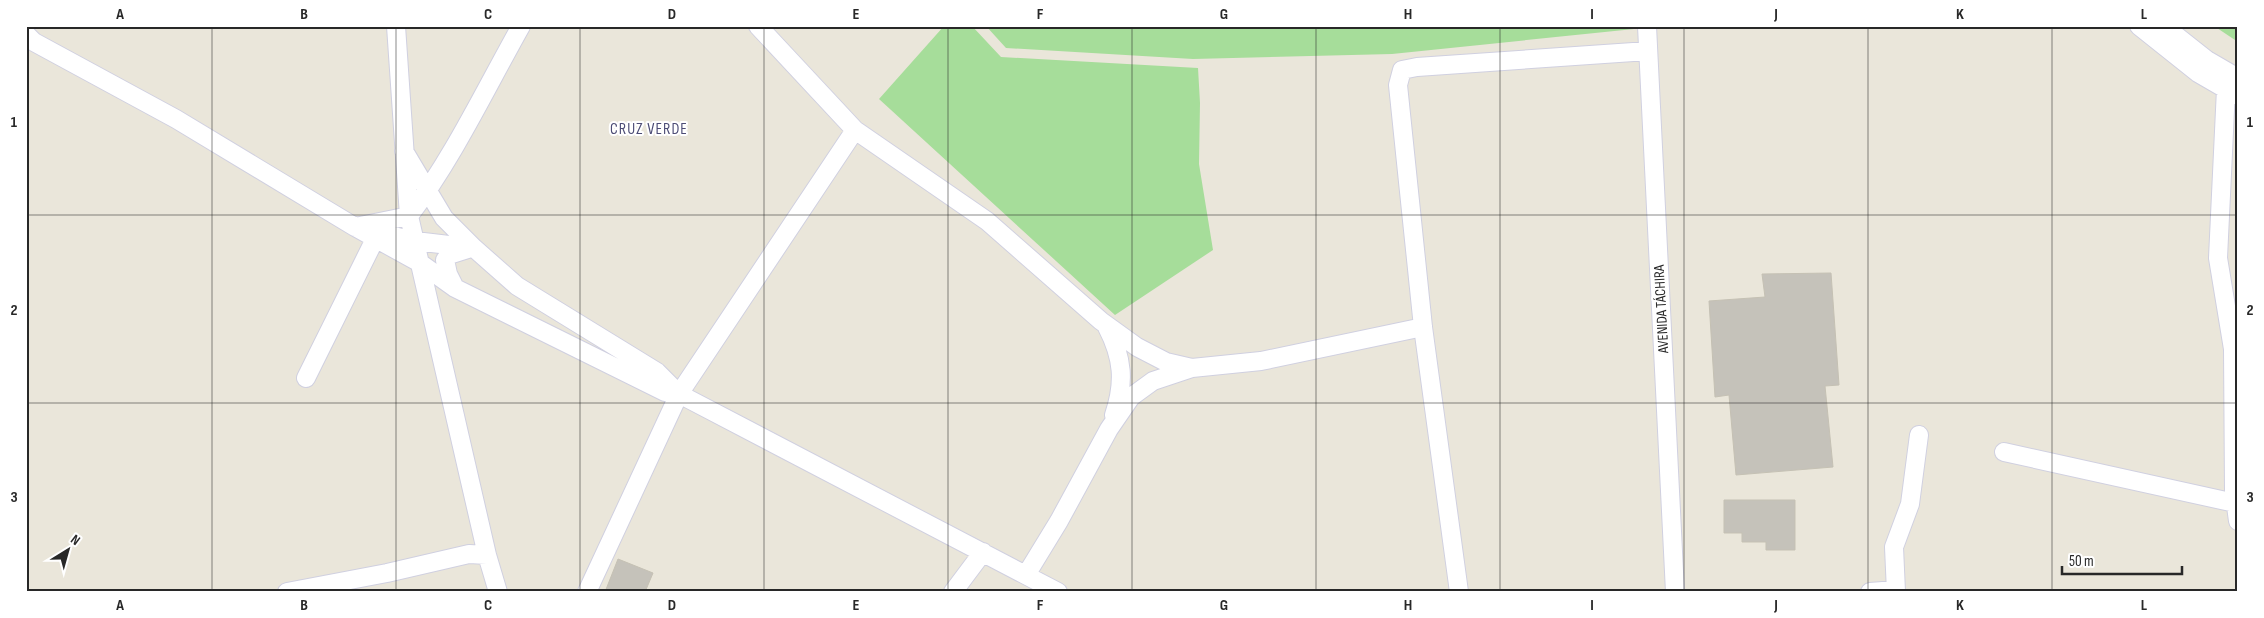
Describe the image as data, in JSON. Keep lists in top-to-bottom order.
{
  "streets": {
    "street": ["AVENIDA TÁCHIRA"]
  },
  "districts": ["CRUZ VERDE"],
  "scale_bar": "50 m",
  "north": "top right",
  "grid": {
    "columns": [
      "A",
      "B",
      "C",
      "D",
      "E",
      "F",
      "G",
      "H",
      "I",
      "J",
      "K",
      "L"
    ],
    "rows": ["1", "2", "3"]
  }
}
